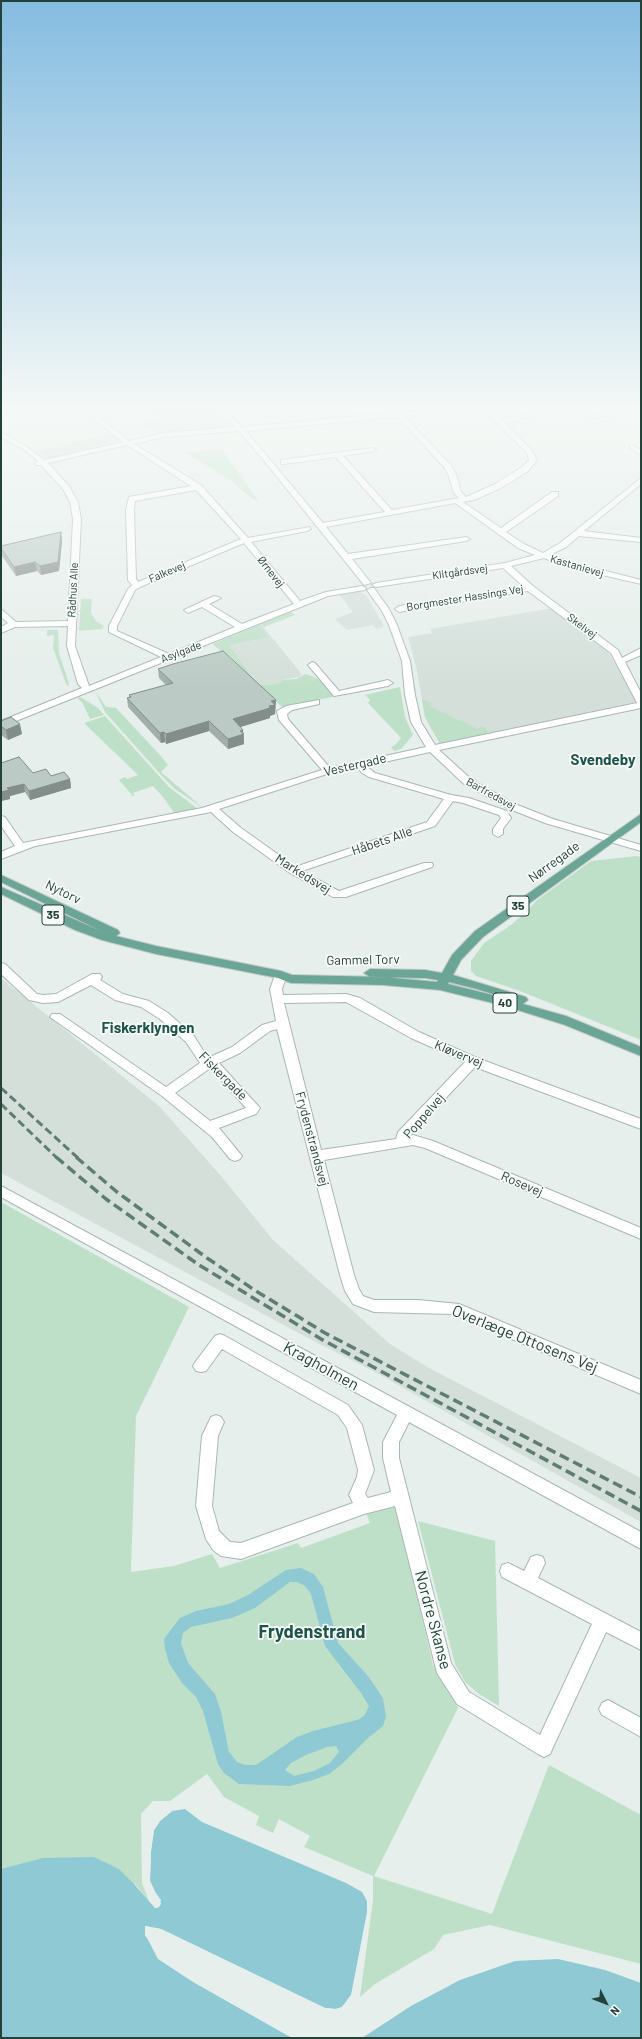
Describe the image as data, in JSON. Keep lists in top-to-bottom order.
{
  "streets": {
    "main road": [
      "Nørregade",
      "Nytorv",
      "35",
      "Gammel Torv",
      "40"
    ],
    "street": [
      "Kastanievej",
      "Falkevej",
      "Ørnevej",
      "Klitgårdsvej",
      "Rådhus Alle",
      "Borgmester Hassings Vej",
      "Skelvej",
      "Asylgade",
      "Vestergade",
      "Barfredsvej",
      "Håbets Alle",
      "Markedsvej",
      "Kløvervej",
      "Fiskergade",
      "Poppelvej",
      "Frydenstrandsvej",
      "Rosevej",
      "Overlæge Ottosens Vej",
      "Kragholmen",
      "Nordre Skanse"
    ]
  },
  "crossings": [
    ["Kastanievej", "Klitgårdsvej"],
    ["Falkevej", "Ørnevej"],
    ["Falkevej", "Asylgade"],
    ["Ørnevej", "Asylgade"],
    ["Klitgårdsvej", "Skelvej"],
    ["Klitgårdsvej", "Asylgade"],
    ["Klitgårdsvej", "Barfredsvej"],
    ["Rådhus Alle", "Asylgade"],
    ["Borgmester Hassings Vej", "Skelvej"],
    ["Asylgade", "Barfredsvej"],
    ["Vestergade", "Barfredsvej"],
    ["Vestergade", "Markedsvej"],
    ["Barfredsvej", "Nørregade"],
    ["Nørregade", "Gammel Torv"],
    ["Nørregade", "40"],
    ["Nytorv", "Gammel Torv"],
    ["Gammel Torv", "40"],
    ["Gammel Torv", "Frydenstrandsvej"],
    ["Kløvervej", "Poppelvej"],
    ["Kløvervej", "Frydenstrandsvej"],
    ["Poppelvej", "Frydenstrandsvej"],
    ["Poppelvej", "Rosevej"],
    ["Frydenstrandsvej", "Overlæge Ottosens Vej"],
    ["Kragholmen", "Nordre Skanse"]
  ],
  "districts": ["Svendeby", "Fiskerklyngen", "Frydenstrand"],
  "north": "bottom right"
}
